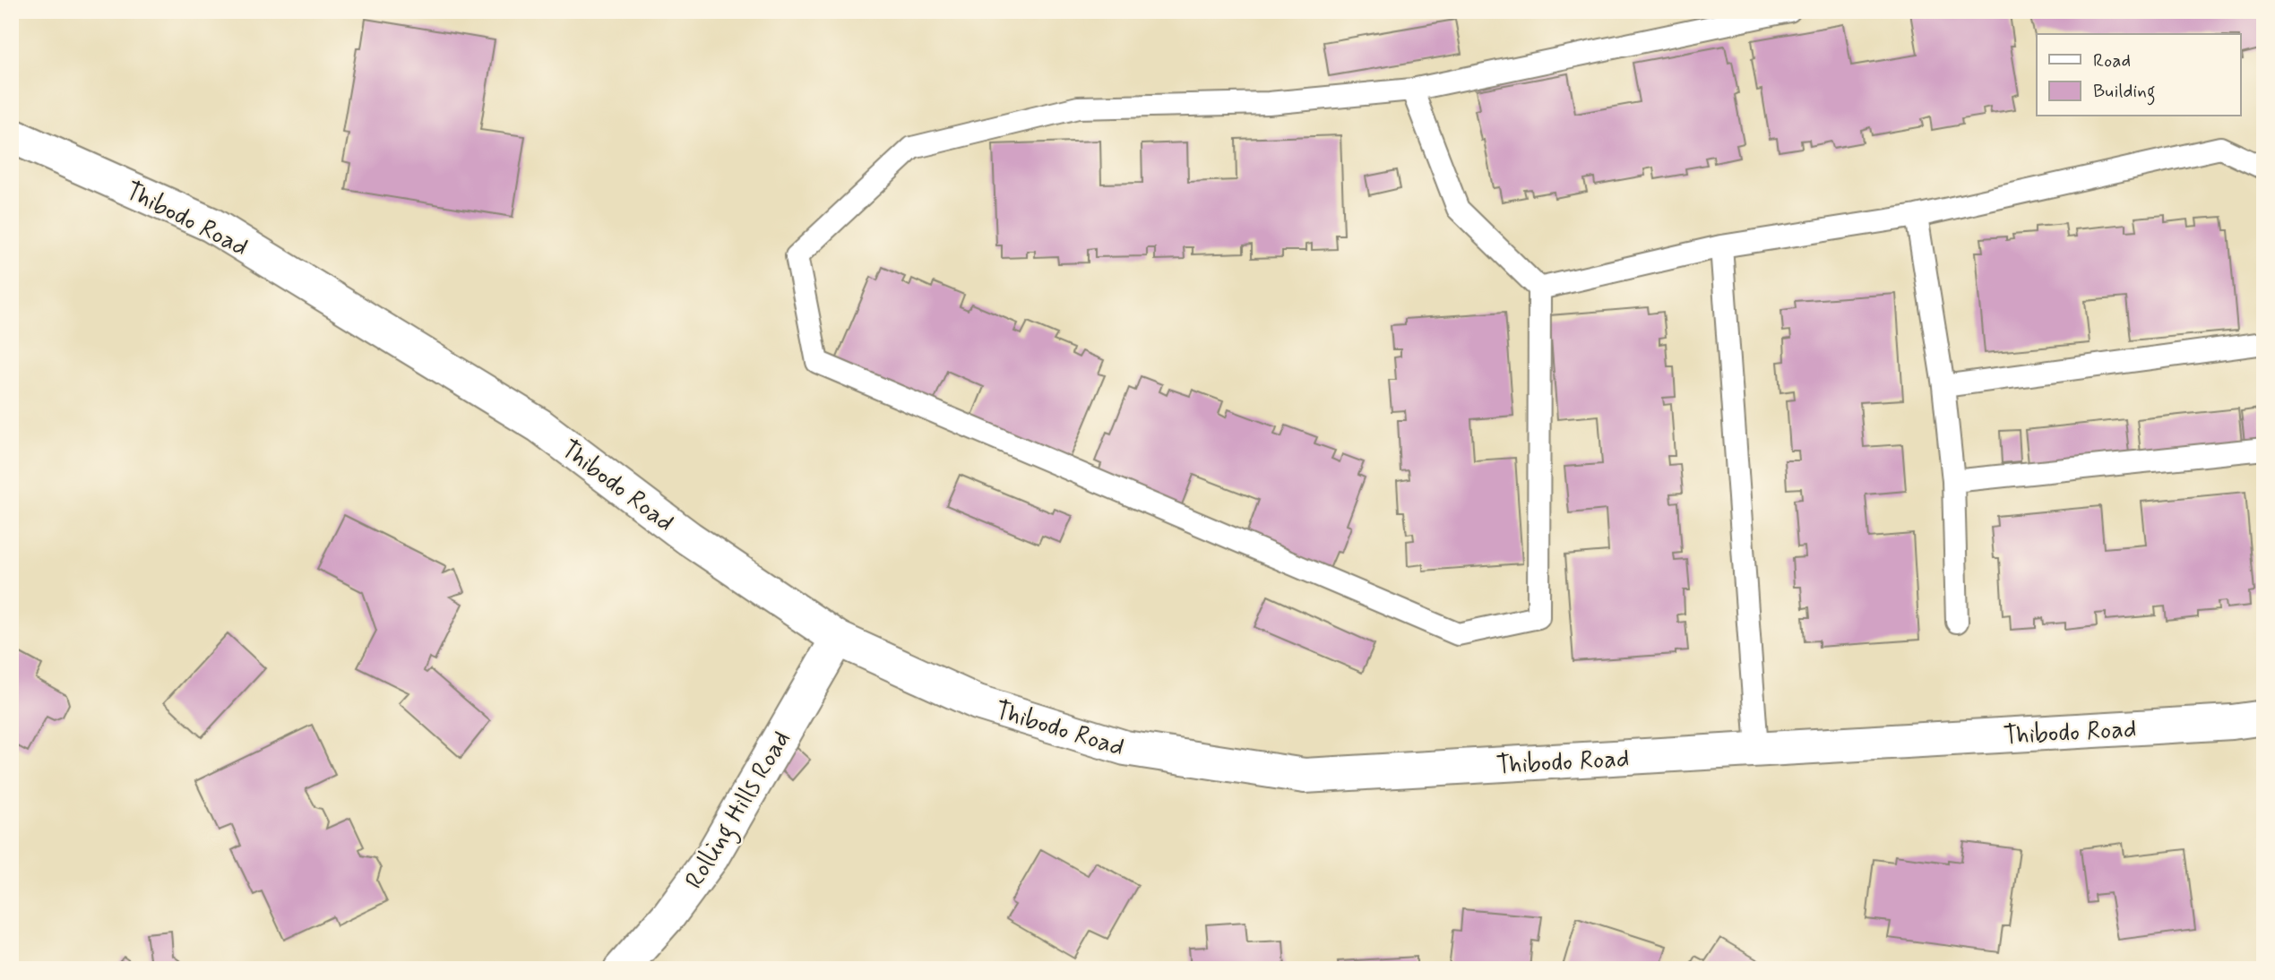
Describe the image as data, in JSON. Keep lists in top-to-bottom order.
{
  "streets": {
    "street": ["Thibodo Road", "Rolling Hills Road"]
  },
  "crossings": [
    ["Thibodo Road", "Rolling Hills Road"]
  ],
  "legend": ["Road", "Building"]
}
